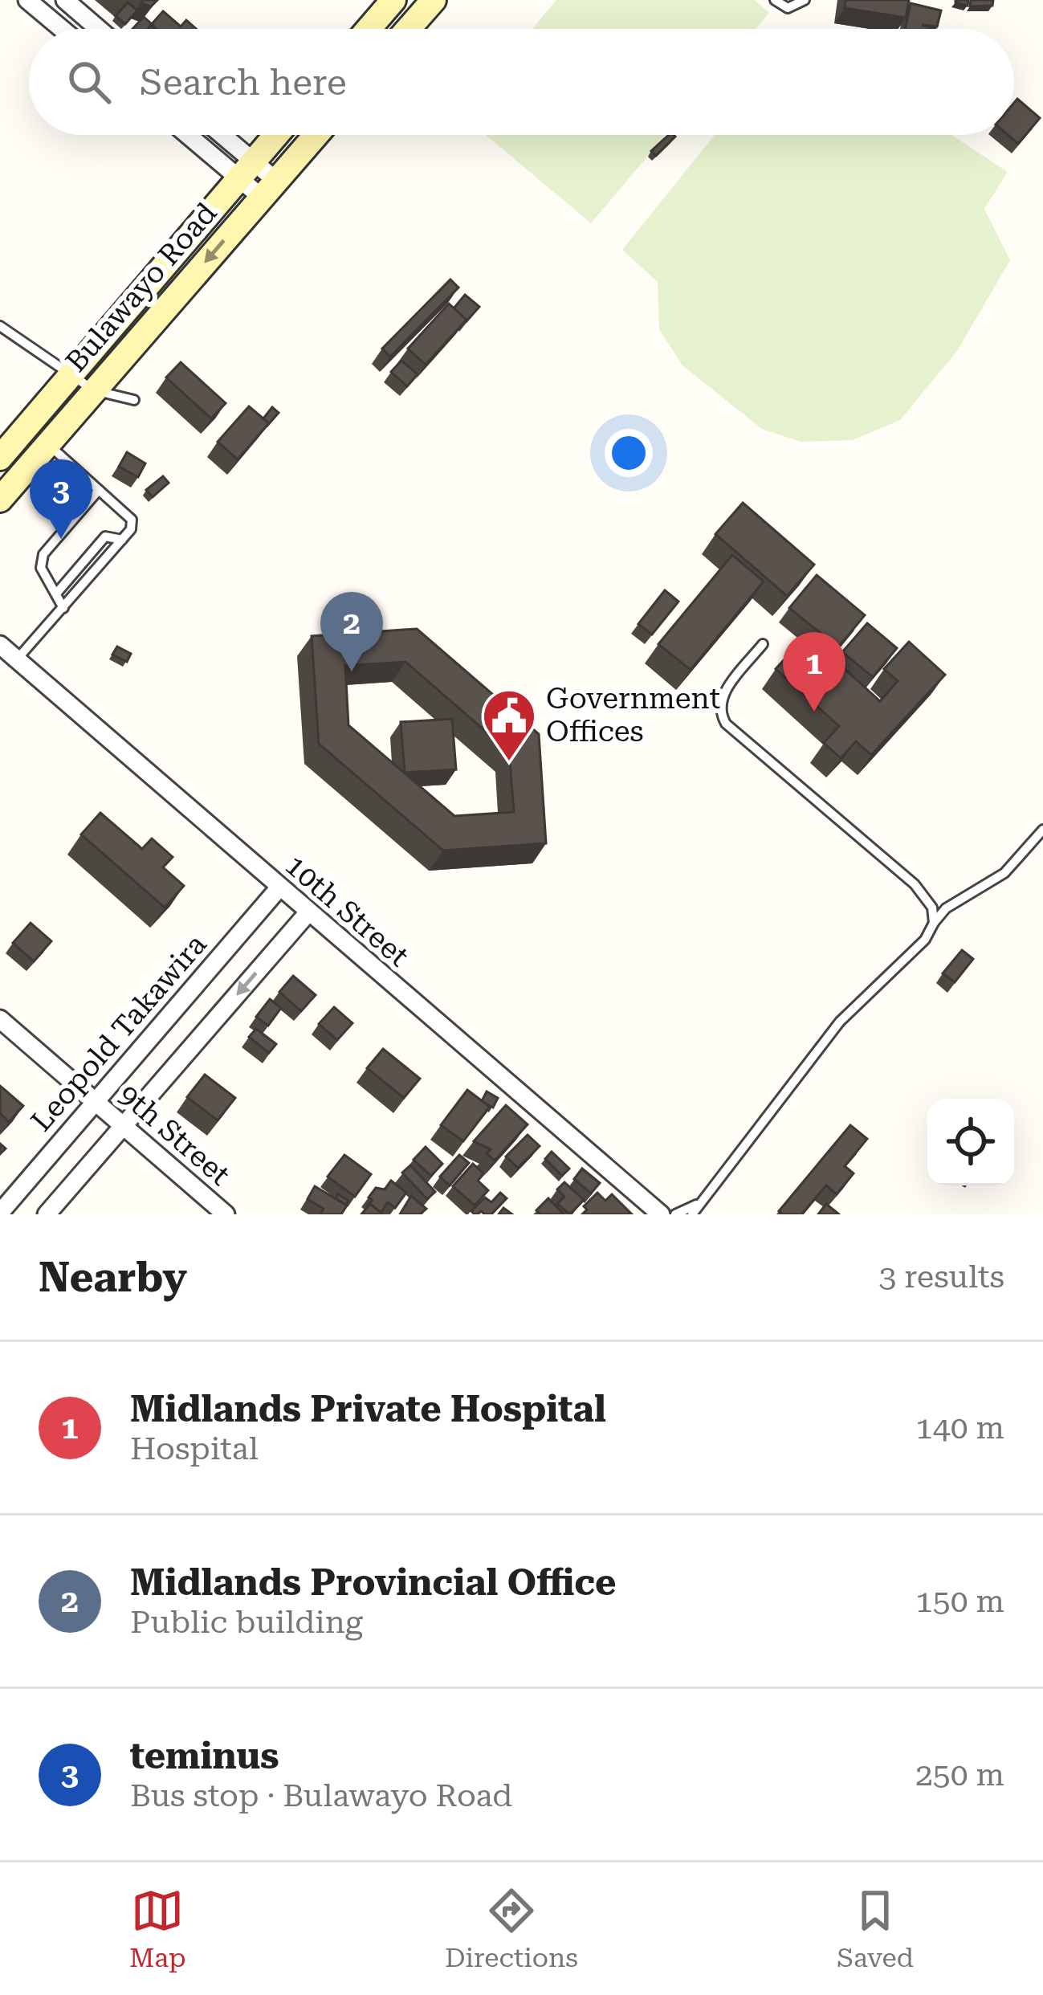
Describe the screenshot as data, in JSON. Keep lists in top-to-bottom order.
{
  "streets": {
    "street": [
      "Bulawayo Road",
      "10th Street",
      "Leopold Takawira",
      "9th Street"
    ]
  },
  "crossings": [
    ["10th Street", "Leopold Takawira"],
    ["Leopold Takawira", "9th Street"]
  ],
  "places": {
    "public building": ["Government Offices"]
  },
  "page": {
    "search": "Search here",
    "pins": ["3", "2", "1"],
    "heading": ["Nearby", "3 results"],
    "list": [
      {
        "mark": "1",
        "name": "Midlands Private Hospital",
        "note": "Hospital",
        "value": "140 m"
      },
      {
        "mark": "2",
        "name": "Midlands Provincial Office",
        "note": "Public building",
        "value": "150 m"
      },
      {
        "mark": "3",
        "name": "teminus",
        "note": "Bus stop · Bulawayo Road",
        "value": "250 m"
      }
    ],
    "nav": ["Map", "Directions", "Saved"]
  }
}
